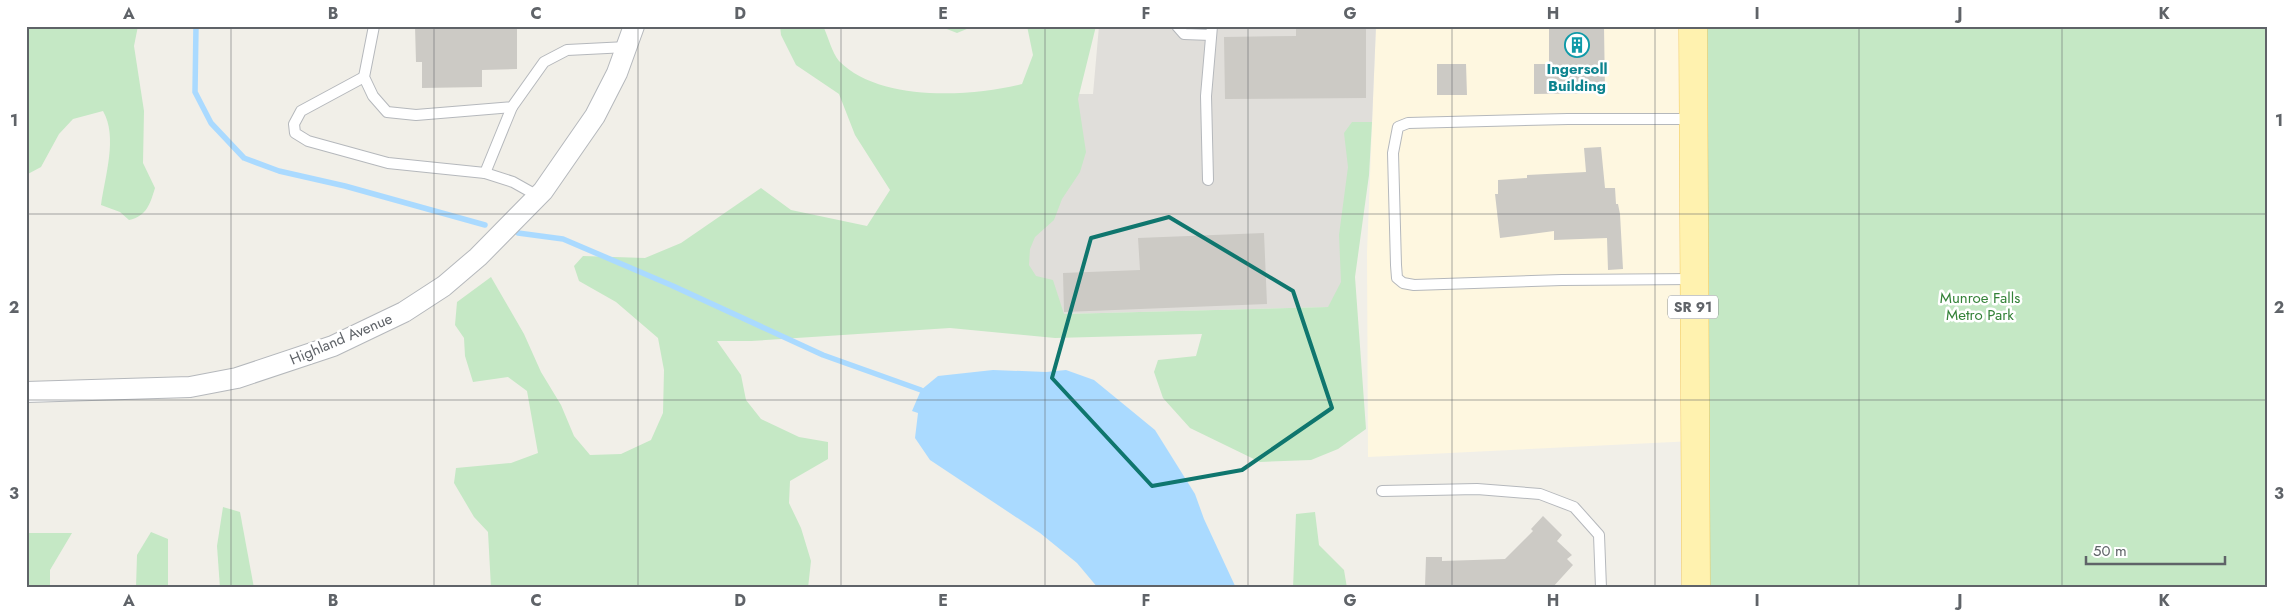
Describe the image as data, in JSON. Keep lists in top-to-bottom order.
{
  "streets": {
    "main road": ["SR 91"],
    "street": ["Highland Avenue"]
  },
  "parks": ["Munroe Falls Metro Park"],
  "places": {
    "building": ["Ingersoll Building"]
  },
  "scale_bar": "50 m",
  "grid": {
    "columns": [
      "A",
      "B",
      "C",
      "D",
      "E",
      "F",
      "G",
      "H",
      "I",
      "J",
      "K"
    ],
    "rows": ["1", "2", "3"]
  }
}
